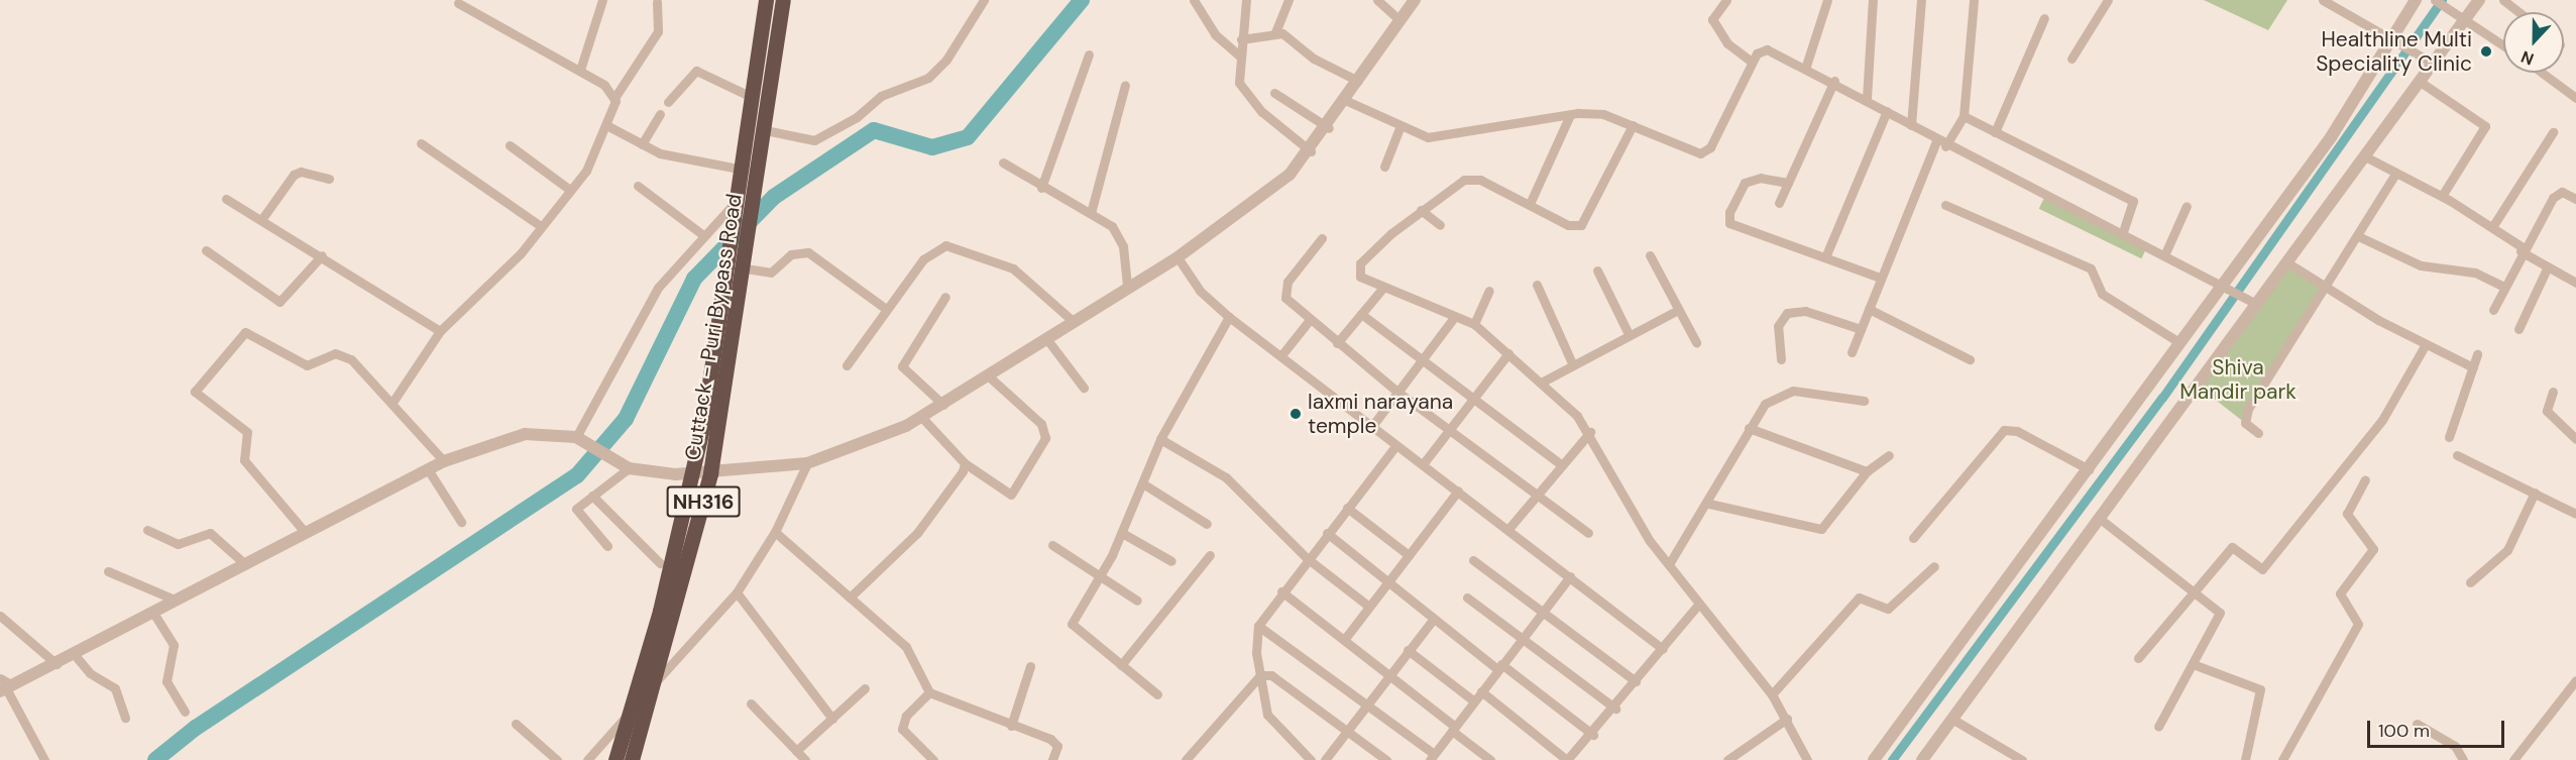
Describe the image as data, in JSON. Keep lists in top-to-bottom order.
{
  "streets": {
    "highway": ["Cuttack - Puri Bypass Road", "NH316"]
  },
  "parks": ["Shiva Mandir park"],
  "places": ["Healthline Multi Speciality Clinic", "laxmi narayana temple"],
  "scale_bar": "100 m",
  "north": "bottom"
}
